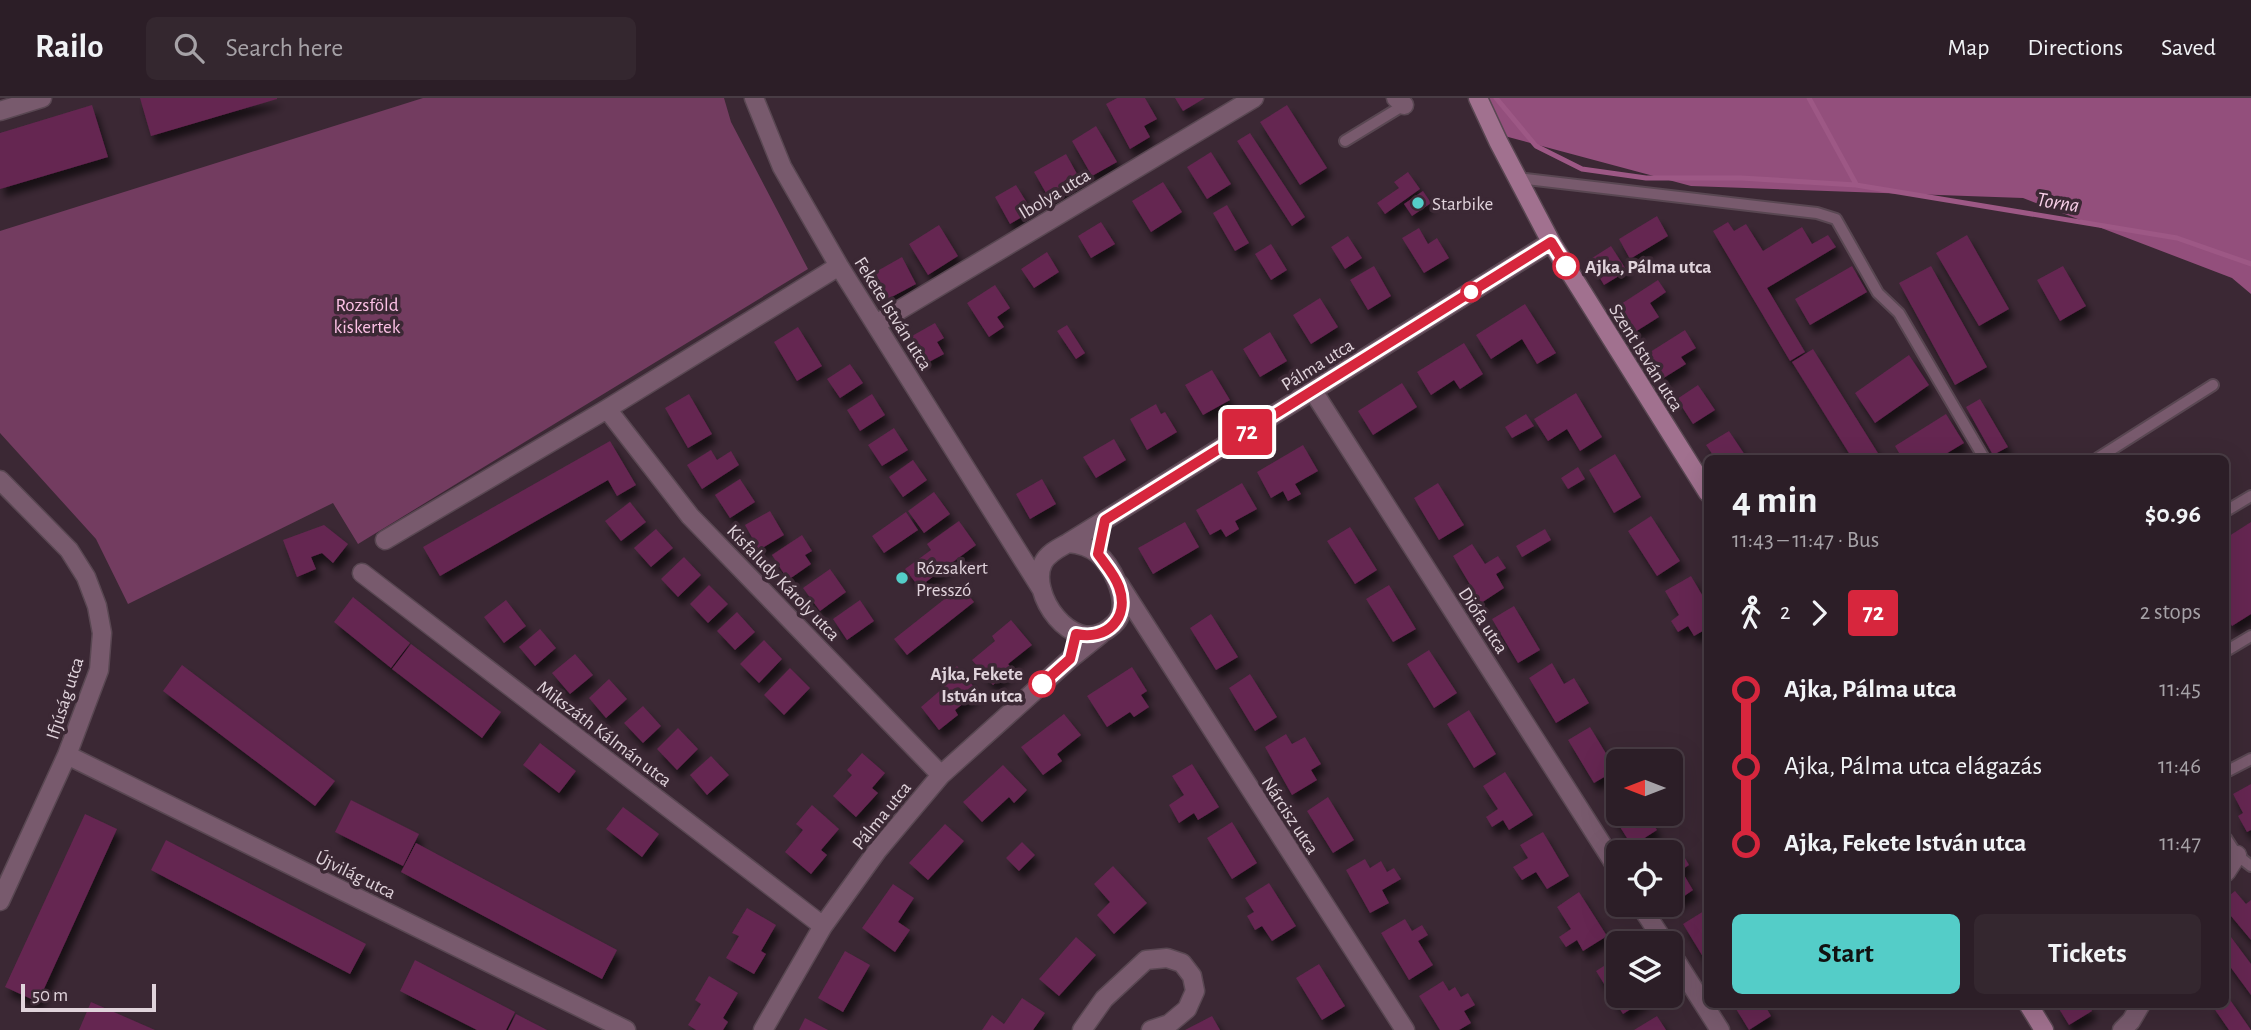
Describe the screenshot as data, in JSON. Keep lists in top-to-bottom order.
{
  "streets": {
    "main road": ["Szent István utca"],
    "street": [
      "Ibolya utca",
      "Fekete István utca",
      "Pálma utca",
      "Kisfaludy Károly utca",
      "Diófa utca",
      "Ifjúság utca",
      "Mikszáth Kálmán utca",
      "Nárcisz utca",
      "Újvilág utca"
    ]
  },
  "crossings": [
    ["Ibolya utca", "Fekete István utca"],
    ["Fekete István utca", "Pálma utca"],
    ["Fekete István utca", "Nárcisz utca"],
    ["Szent István utca", "Pálma utca"],
    ["Pálma utca", "Kisfaludy Károly utca"],
    ["Pálma utca", "Diófa utca"],
    ["Pálma utca", "Mikszáth Kálmán utca"],
    ["Pálma utca", "Nárcisz utca"],
    ["Ifjúság utca", "Újvilág utca"]
  ],
  "water": ["Torna"],
  "parks": ["Rozsföld kiskertek"],
  "places": [
    "Starbike",
    "Ajka, Pálma utca",
    "Rózsakert Presszó",
    "Ajka, Fekete István utca"
  ],
  "lines": ["bus line 72"],
  "scale_bar": "50 m",
  "north": "left",
  "page": {
    "header": "Railo",
    "search": "Search here",
    "nav": ["Map", "Directions", "Saved"],
    "on_map": "72",
    "heading": ["4 min", "11:43 – 11:47 · Bus", "$0.96"],
    "legs": ["2", "72", "2 stops"],
    "list": [
      {
        "name": "Ajka, Pálma utca",
        "value": "11:45"
      },
      {
        "name": "Ajka, Pálma utca elágazás",
        "value": "11:46"
      },
      {
        "name": "Ajka, Fekete István utca",
        "value": "11:47"
      }
    ],
    "buttons": ["Start", "Tickets"],
    "scale": "50 m"
  }
}
